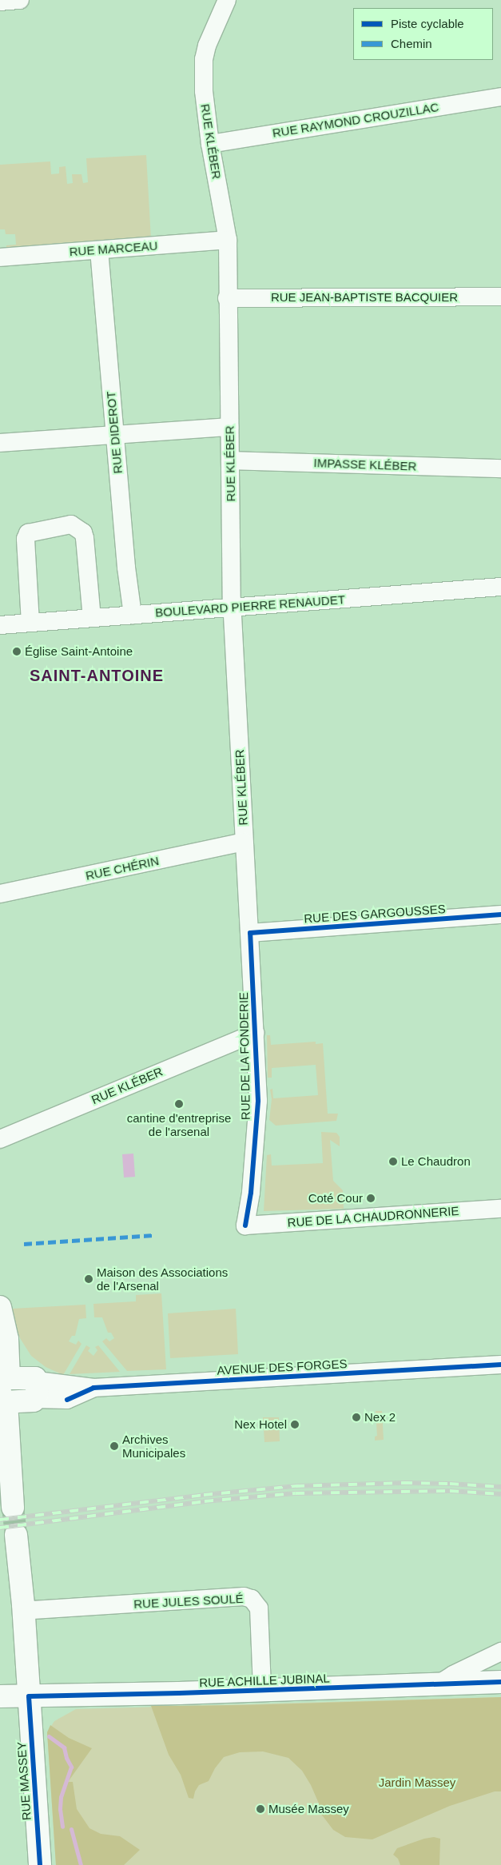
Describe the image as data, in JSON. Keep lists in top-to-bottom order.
{
  "streets": {
    "main road": ["RUE ACHILLE JUBINAL", "RUE MASSEY"],
    "street": [
      "RUE RAYMOND CROUZILLAC",
      "RUE KLÉBER",
      "RUE MARCEAU",
      "RUE JEAN-BAPTISTE BACQUIER",
      "RUE DIDEROT",
      "IMPASSE KLÉBER",
      "BOULEVARD PIERRE RENAUDET",
      "RUE CHÉRIN",
      "RUE DES GARGOUSSES",
      "RUE DE LA FONDERIE",
      "RUE DE LA CHAUDRONNERIE",
      "AVENUE DES FORGES",
      "RUE JULES SOULÉ"
    ]
  },
  "crossings": [
    ["RUE RAYMOND CROUZILLAC", "RUE KLÉBER"],
    ["RUE KLÉBER", "RUE MARCEAU"],
    ["RUE KLÉBER", "RUE JEAN-BAPTISTE BACQUIER"],
    ["RUE KLÉBER", "IMPASSE KLÉBER"],
    ["RUE KLÉBER", "BOULEVARD PIERRE RENAUDET"],
    ["RUE KLÉBER", "RUE CHÉRIN"],
    ["RUE KLÉBER", "RUE DES GARGOUSSES"],
    ["RUE KLÉBER", "RUE DE LA FONDERIE"],
    ["RUE MARCEAU", "RUE DIDEROT"],
    ["RUE DIDEROT", "BOULEVARD PIERRE RENAUDET"],
    ["RUE DES GARGOUSSES", "RUE DE LA FONDERIE"],
    ["RUE DE LA FONDERIE", "RUE DE LA CHAUDRONNERIE"],
    ["RUE JULES SOULÉ", "RUE ACHILLE JUBINAL"],
    ["RUE ACHILLE JUBINAL", "RUE MASSEY"]
  ],
  "districts": ["SAINT-ANTOINE"],
  "parks": ["Jardin Massey"],
  "places": [
    "Église Saint-Antoine",
    "cantine d'entreprise de l'arsenal",
    "Le Chaudron",
    "Coté Cour",
    "Maison des Associations de l'Arsenal",
    "Nex 2",
    "Nex Hotel",
    "Archives Municipales",
    "Musée Massey"
  ],
  "legend": ["Piste cyclable", "Chemin"]
}
